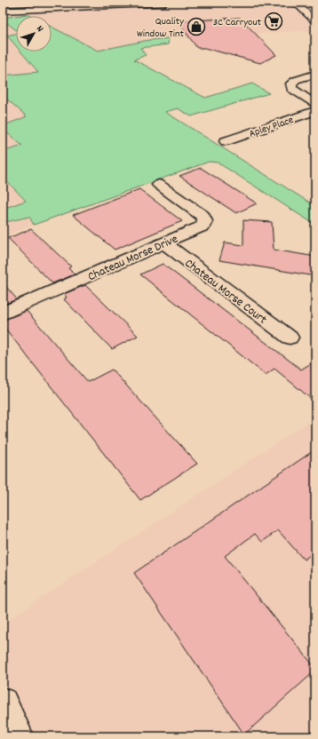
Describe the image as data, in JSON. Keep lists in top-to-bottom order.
{
  "streets": {
    "street": ["Apley Place", "Chateau Morse Drive", "Chateau Morse Court"]
  },
  "crossings": [
    ["Chateau Morse Drive", "Chateau Morse Court"]
  ],
  "places": {
    "supermarket": ["3C Carryout"],
    "shop": ["Quality Window Tint"]
  },
  "north": "top right"
}
